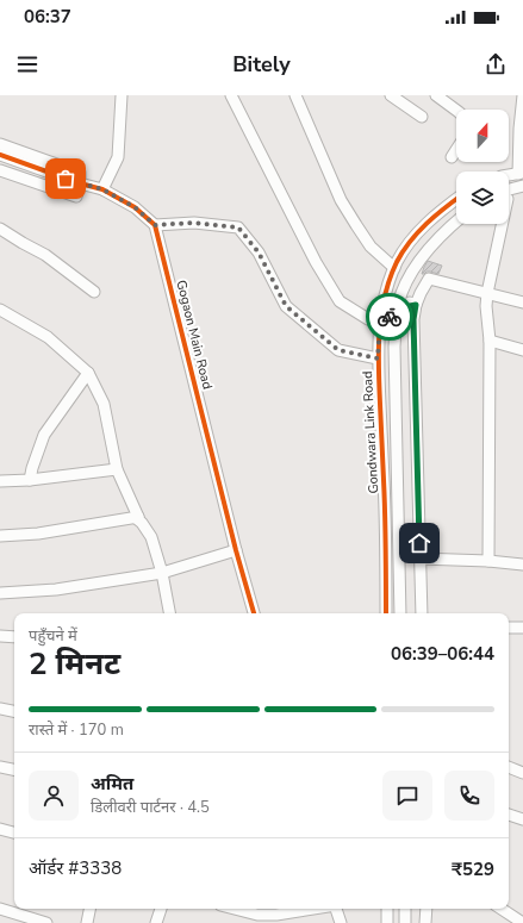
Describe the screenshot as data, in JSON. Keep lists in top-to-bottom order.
{
  "streets": {
    "street": ["Gogaon Main Road", "Gondwara Link Road"]
  },
  "north": "top",
  "page": {
    "status": "06:37",
    "header": "Bitely",
    "heading": ["2 मिनट", "पहुँचने में", "06:39–06:44"],
    "panel": [
      "अमित",
      "डिलीवरी पार्टनर · 4.5",
      "ऑर्डर #3338",
      "₹529"
    ],
    "bar": "रास्ते में · 170 m"
  }
}
